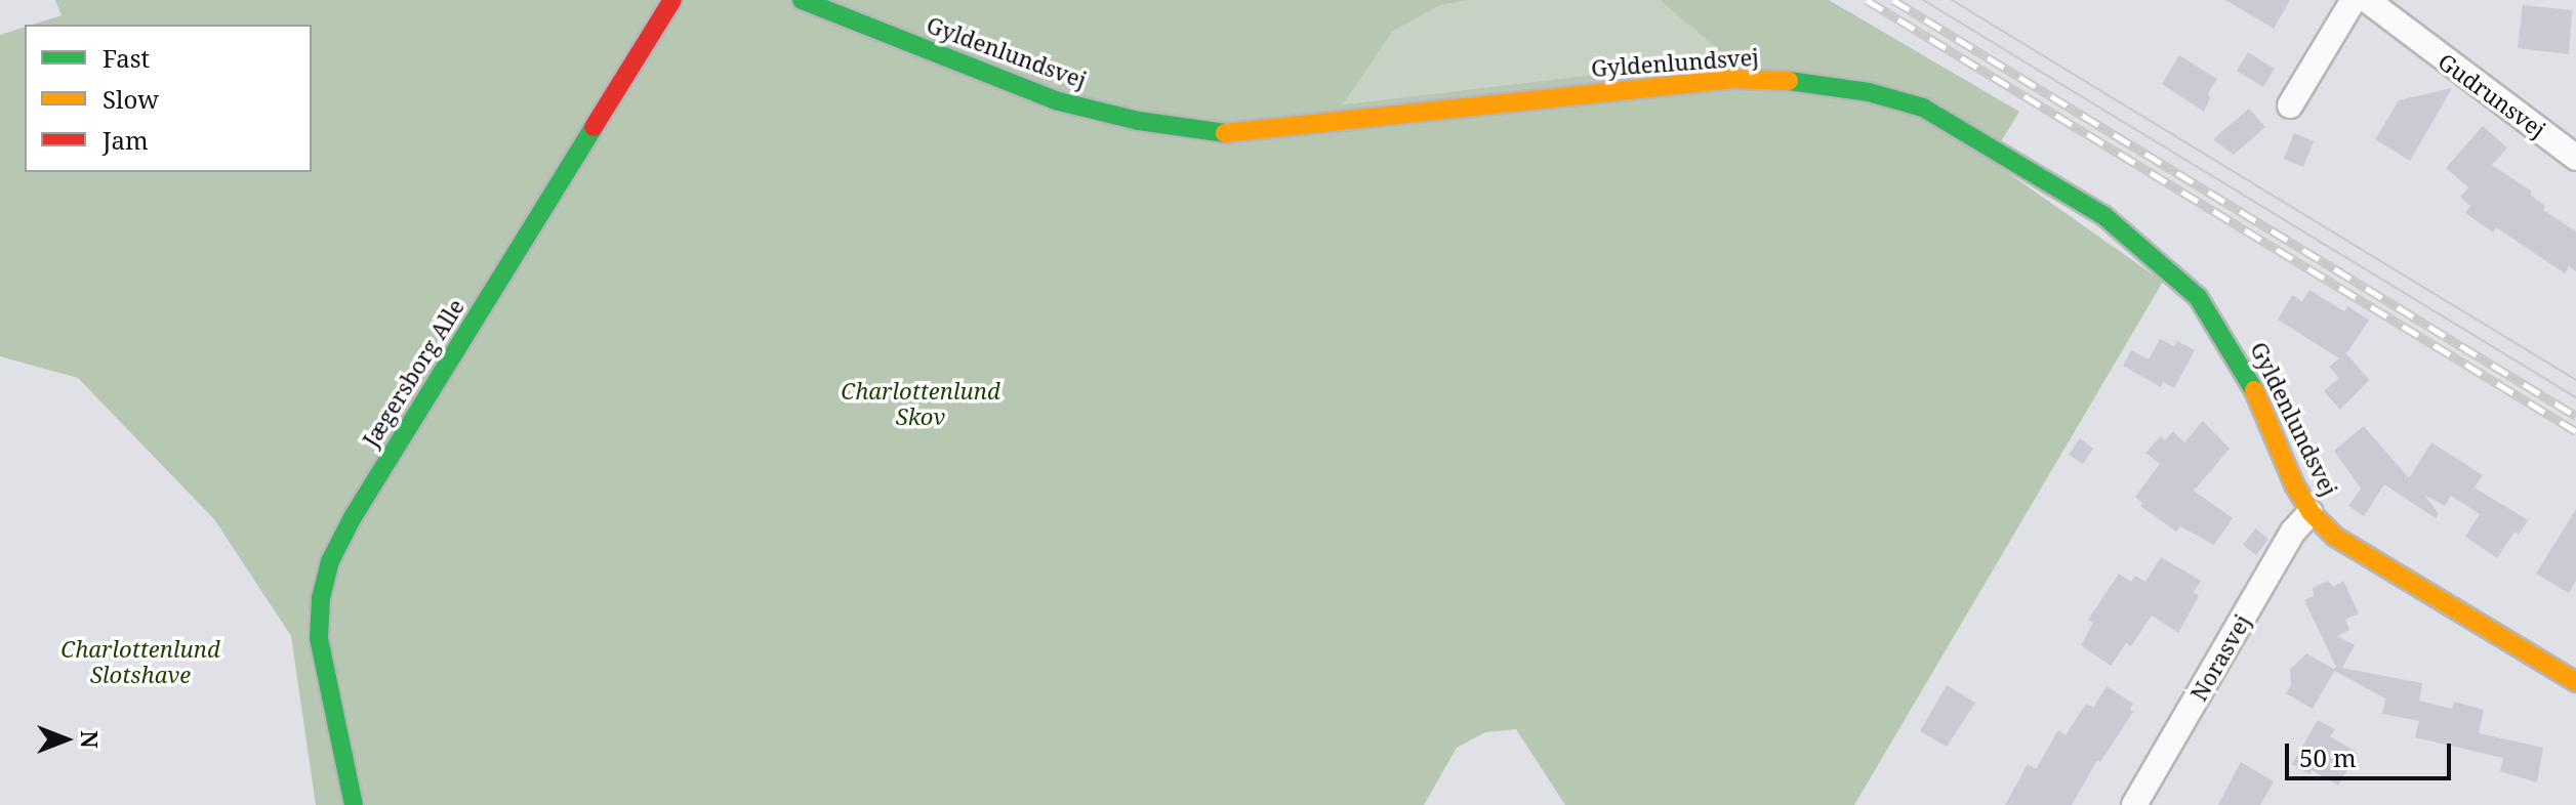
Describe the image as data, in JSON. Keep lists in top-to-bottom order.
{
  "streets": {
    "street": [
      "Gyldenlundsvej",
      "Gudrunsvej",
      "Jægersborg Alle",
      "Norasvej"
    ]
  },
  "crossings": [
    ["Gyldenlundsvej", "Norasvej"]
  ],
  "parks": ["Charlottenlund Skov", "Charlottenlund Slotshave"],
  "legend": ["Fast", "Slow", "Jam"],
  "scale_bar": "50 m",
  "north": "right"
}
